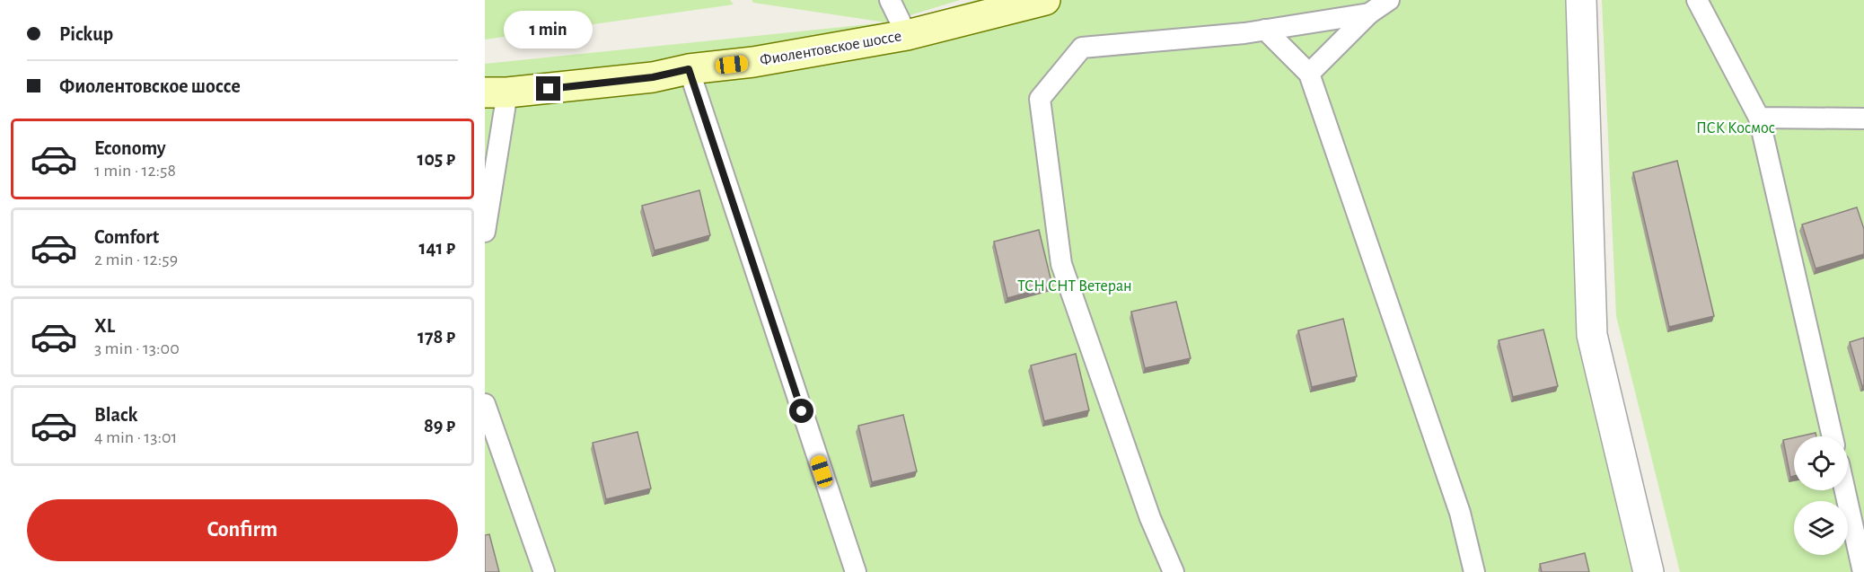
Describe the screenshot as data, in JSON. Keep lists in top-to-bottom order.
{
  "streets": {
    "main road": ["Фиолентовское шоссе"]
  },
  "parks": ["ПСК Космос", "ТСН СНТ Ветеран"],
  "page": {
    "banner": ["Pickup", "Фиолентовское шоссе"],
    "bubble": "1 min",
    "list": [
      {
        "name": "Economy",
        "note": "1 min · 12:58",
        "value": "105 ₽"
      },
      {
        "name": "Comfort",
        "note": "2 min · 12:59",
        "value": "141 ₽"
      },
      {
        "name": "XL",
        "note": "3 min · 13:00",
        "value": "178 ₽"
      },
      {
        "name": "Black",
        "note": "4 min · 13:01",
        "value": "89 ₽"
      }
    ],
    "buttons": "Confirm"
  }
}
